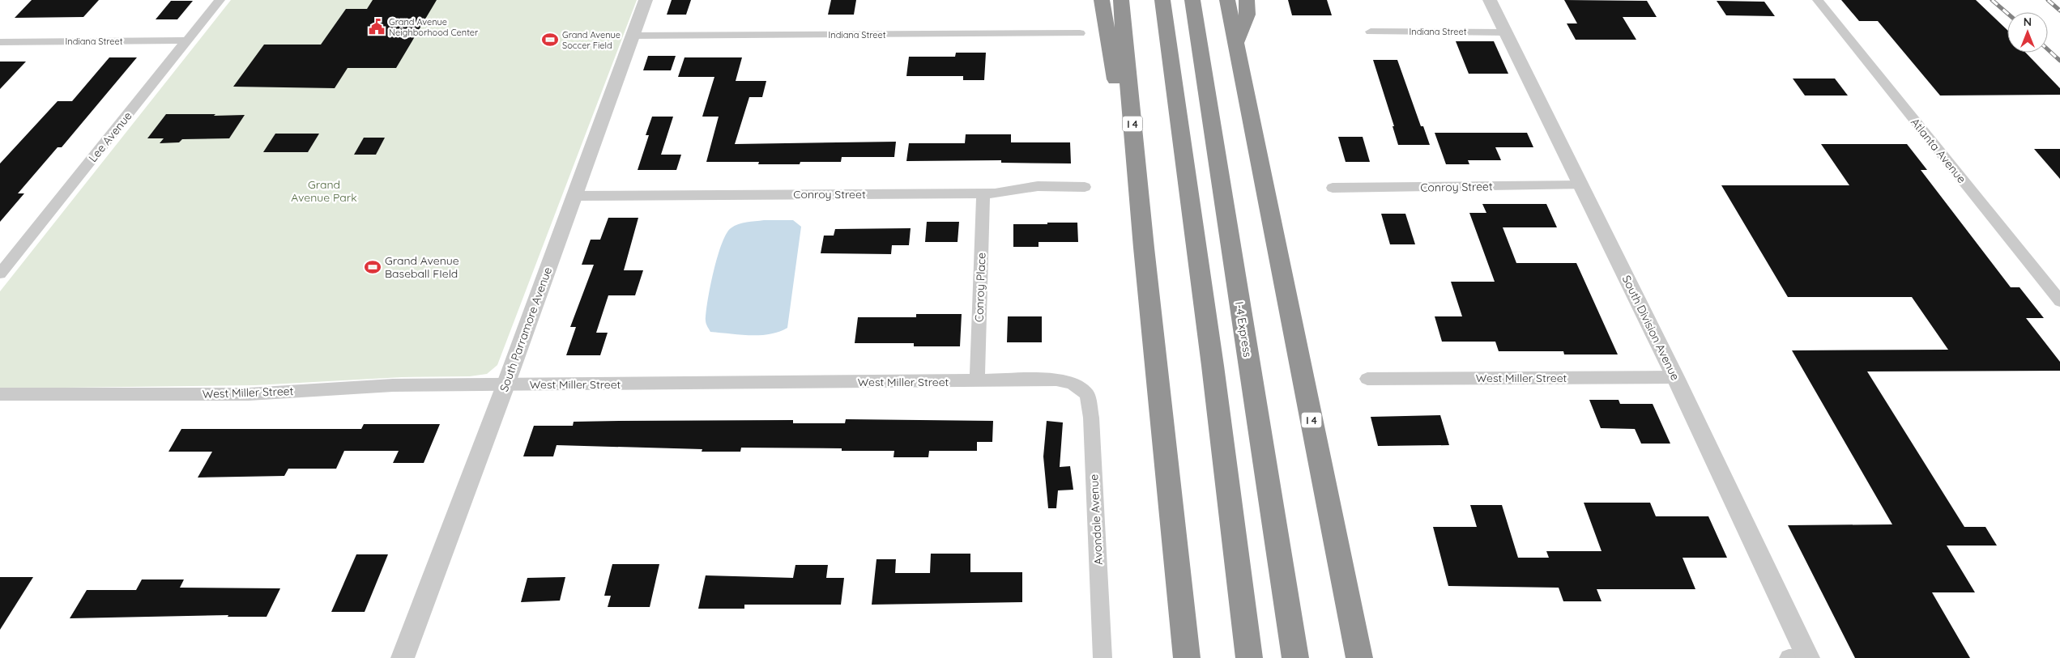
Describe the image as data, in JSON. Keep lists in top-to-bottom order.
{
  "streets": {
    "highway": ["I 4", "I-4 Express"],
    "street": [
      "Indiana Street",
      "Lee Avenue",
      "Atlanta Avenue",
      "Conroy Street",
      "Conroy Place",
      "South Division Avenue",
      "South Parramore Avenue",
      "West Miller Street",
      "Avondale Avenue"
    ]
  },
  "crossings": [
    ["Indiana Street", "Lee Avenue"],
    ["Indiana Street", "South Division Avenue"],
    ["Indiana Street", "South Parramore Avenue"],
    ["Conroy Street", "Conroy Place"],
    ["Conroy Street", "South Division Avenue"],
    ["Conroy Street", "South Parramore Avenue"],
    ["Conroy Place", "West Miller Street"],
    ["South Division Avenue", "West Miller Street"],
    ["South Parramore Avenue", "West Miller Street"],
    ["West Miller Street", "Avondale Avenue"]
  ],
  "parks": ["Grand Avenue Park"],
  "places": {
    "public building": ["Grand Avenue Neighborhood Center"],
    "sports": ["Grand Avenue Soccer Field", "Grand Avenue Baseball FIeld"]
  },
  "north": "top"
}
